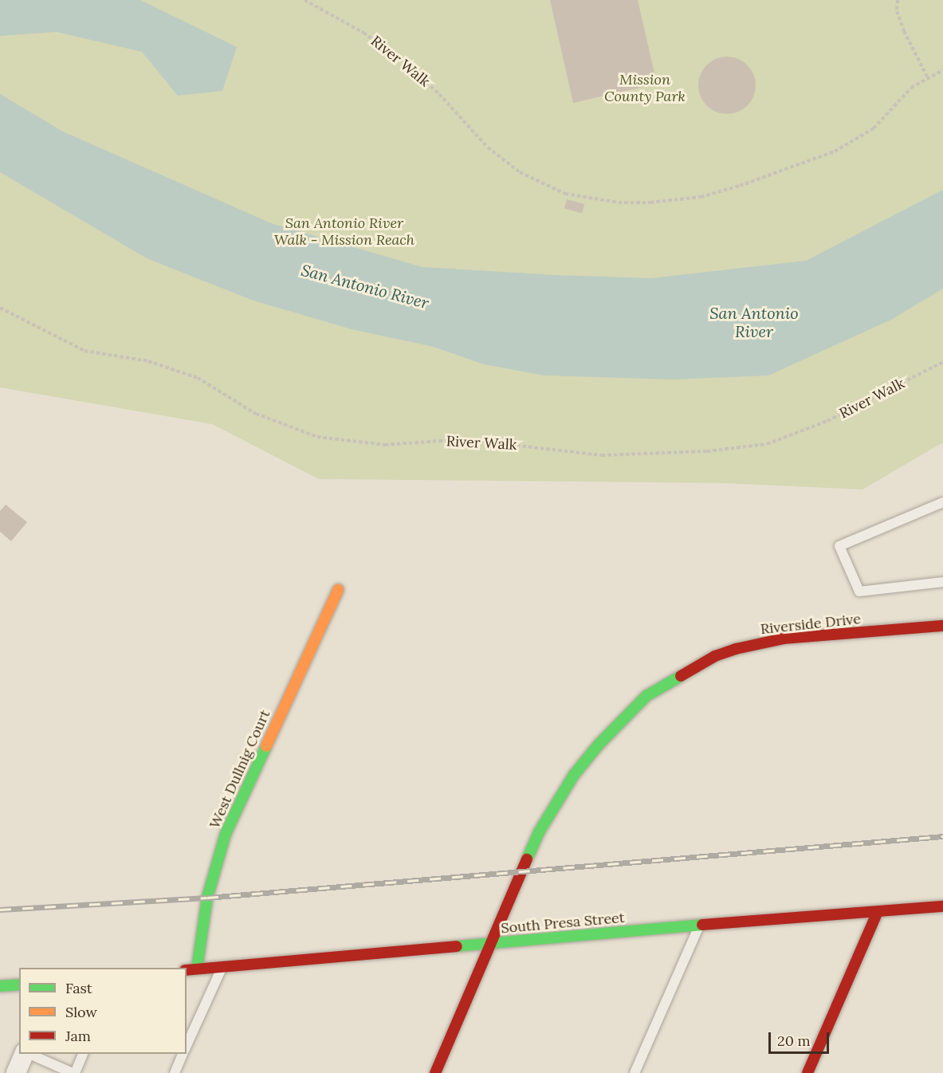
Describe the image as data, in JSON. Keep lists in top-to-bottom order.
{
  "streets": {
    "street": ["Riverside Drive", "West Dullnig Court", "South Presa Street"],
    "path": ["River Walk"]
  },
  "crossings": [
    ["Riverside Drive", "South Presa Street"],
    ["West Dullnig Court", "South Presa Street"]
  ],
  "water": ["San Antonio River"],
  "parks": ["Mission County Park", "San Antonio River Walk - Mission Reach"],
  "legend": ["Fast", "Slow", "Jam"],
  "scale_bar": "20 m"
}
